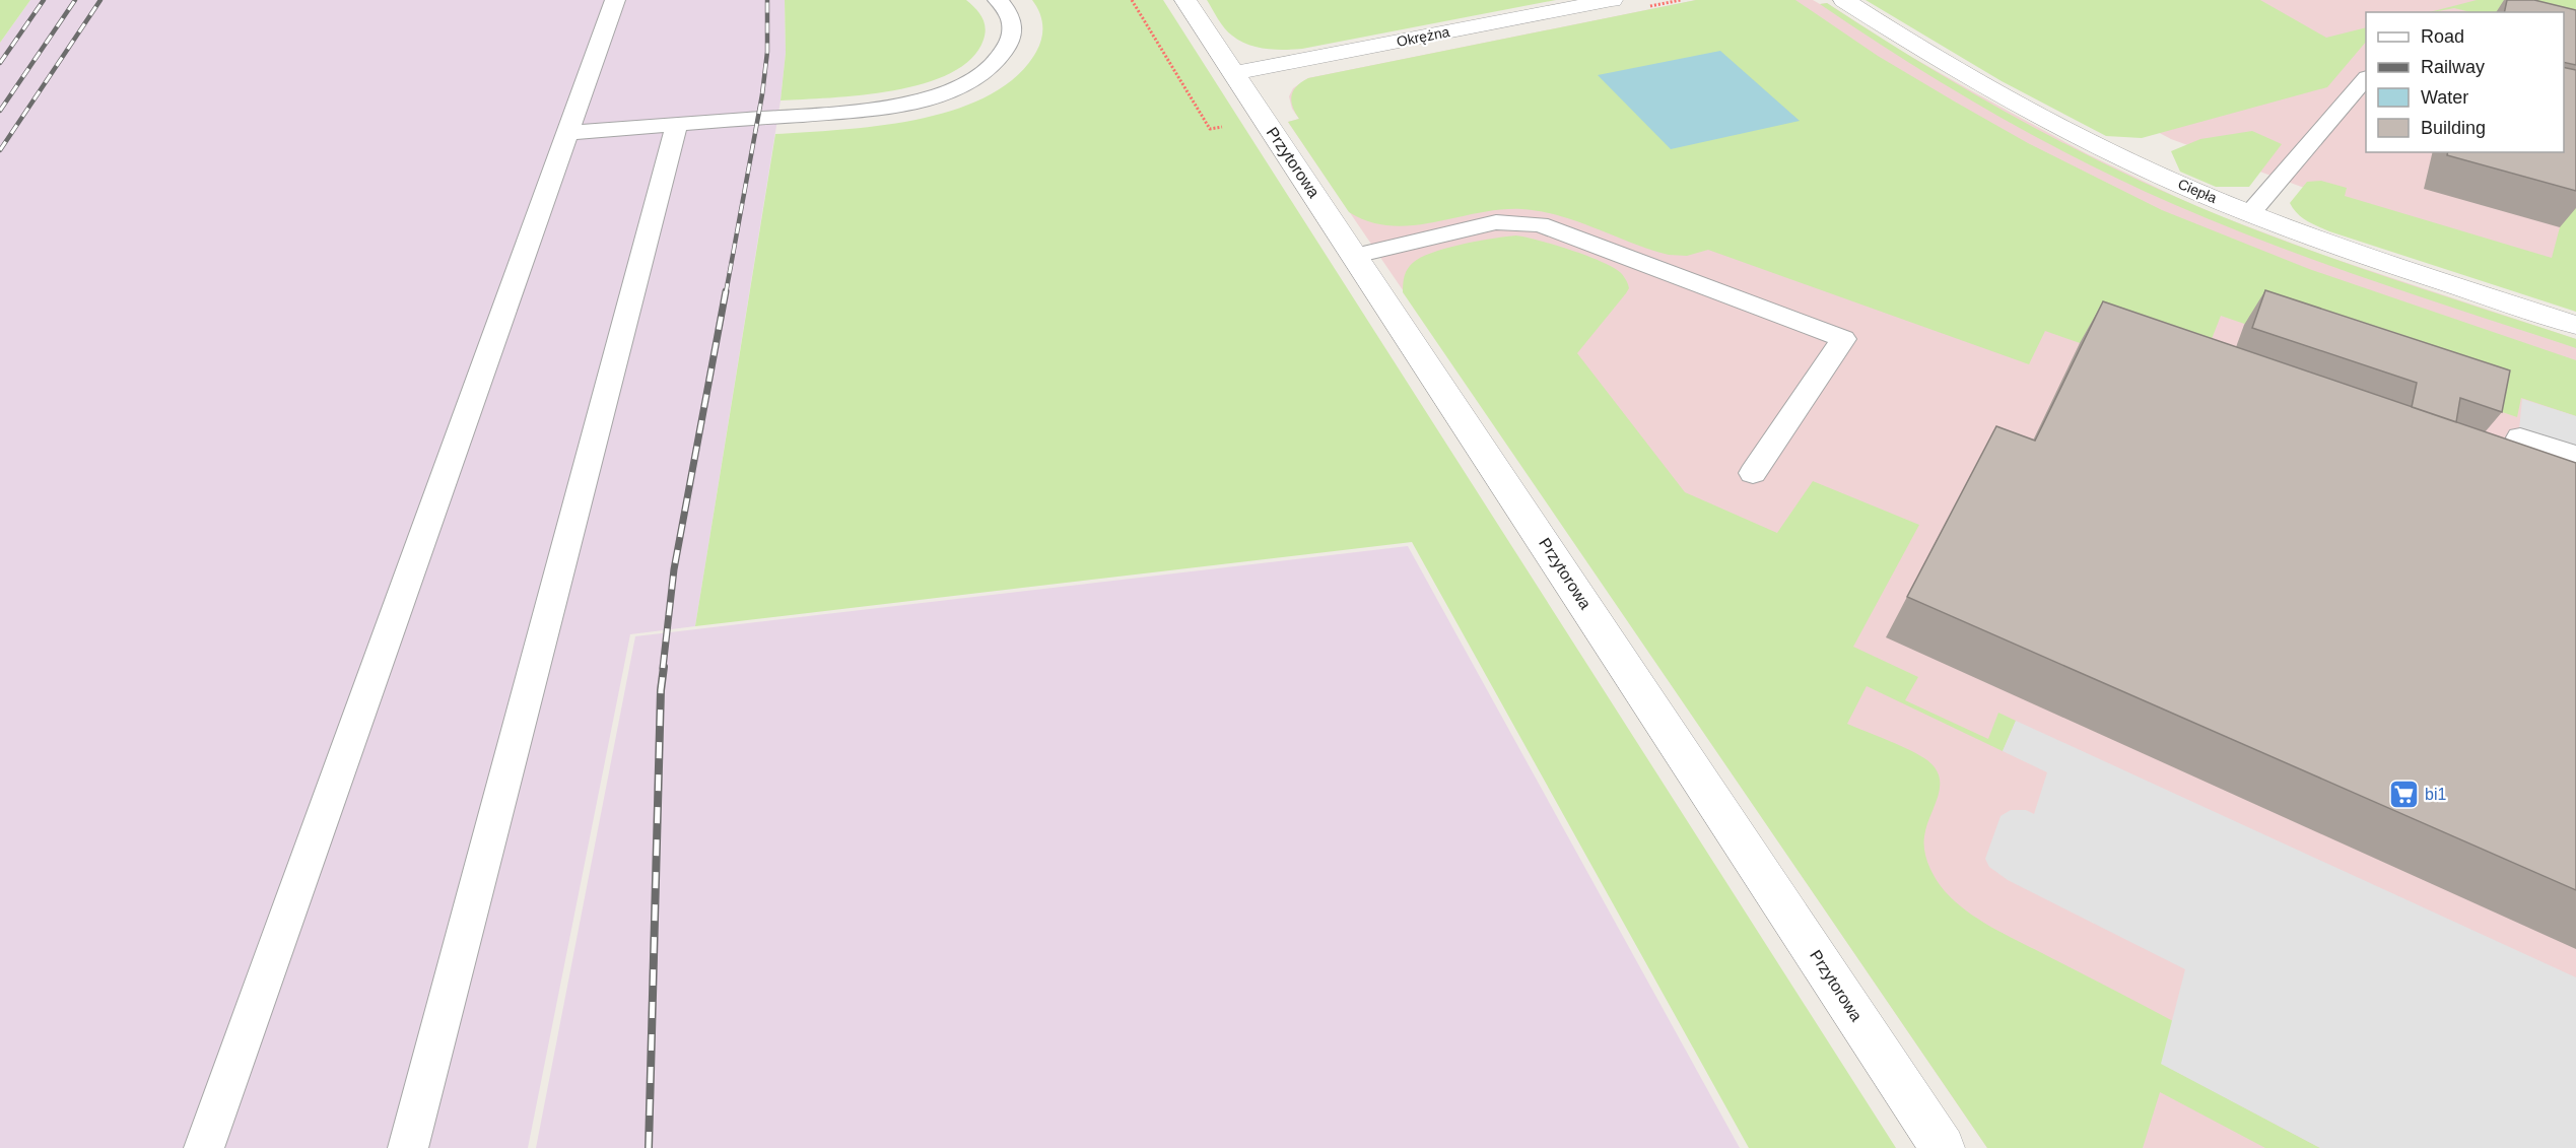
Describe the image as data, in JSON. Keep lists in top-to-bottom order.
{
  "streets": {
    "street": ["Okrężna", "Przytorowa", "Ciepła"]
  },
  "crossings": [
    ["Okrężna", "Przytorowa"]
  ],
  "places": {
    "supermarket": ["bi1"]
  },
  "legend": [
    "Road",
    "Railway",
    "Water",
    "Building"
  ]
}
